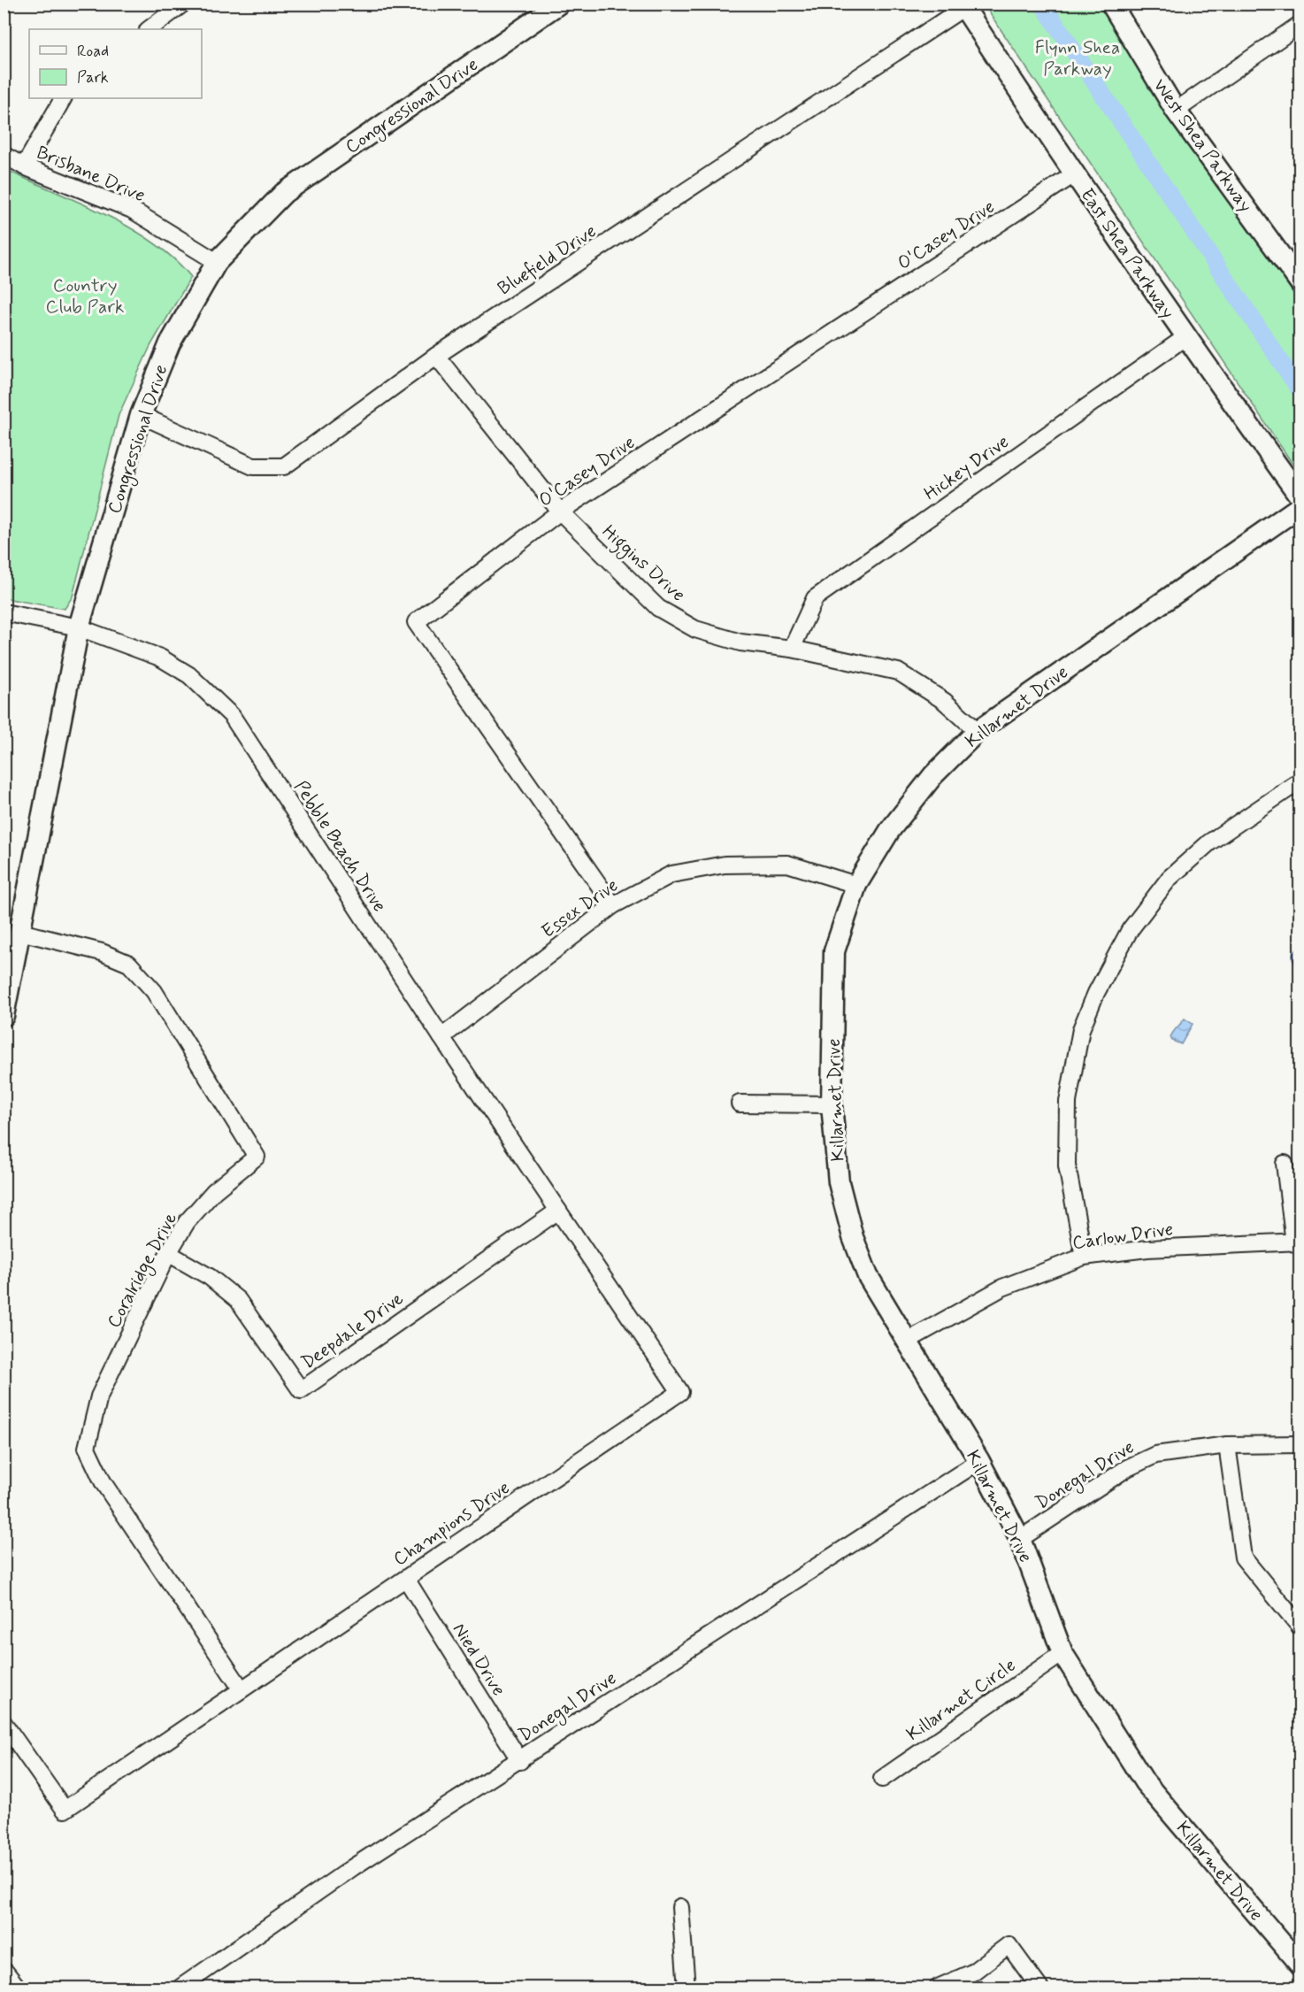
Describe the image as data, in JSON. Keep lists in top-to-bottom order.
{
  "streets": {
    "street": [
      "Congressional Drive",
      "West Shea Parkway",
      "Brisbane Drive",
      "O'Casey Drive",
      "East Shea Parkway",
      "Bluefield Drive",
      "Hickey Drive",
      "Higgins Drive",
      "Killarmet Drive",
      "Pebble Beach Drive",
      "Essex Drive",
      "Carlow Drive",
      "Coralridge Drive",
      "Deepdale Drive",
      "Donegal Drive",
      "Champions Drive",
      "Nied Drive",
      "Killarmet Circle"
    ]
  },
  "crossings": [
    ["Congressional Drive", "Brisbane Drive"],
    ["Congressional Drive", "Bluefield Drive"],
    ["Congressional Drive", "Pebble Beach Drive"],
    ["Congressional Drive", "Coralridge Drive"],
    ["O'Casey Drive", "East Shea Parkway"],
    ["O'Casey Drive", "Higgins Drive"],
    ["O'Casey Drive", "Essex Drive"],
    ["East Shea Parkway", "Bluefield Drive"],
    ["East Shea Parkway", "Hickey Drive"],
    ["Bluefield Drive", "Higgins Drive"],
    ["Hickey Drive", "Higgins Drive"],
    ["Higgins Drive", "Killarmet Drive"],
    ["Killarmet Drive", "Essex Drive"],
    ["Killarmet Drive", "Carlow Drive"],
    ["Killarmet Drive", "Donegal Drive"],
    ["Killarmet Drive", "Killarmet Circle"],
    ["Pebble Beach Drive", "Essex Drive"],
    ["Pebble Beach Drive", "Deepdale Drive"],
    ["Pebble Beach Drive", "Champions Drive"],
    ["Coralridge Drive", "Deepdale Drive"],
    ["Coralridge Drive", "Champions Drive"],
    ["Deepdale Drive", "Champions Drive"],
    ["Donegal Drive", "Nied Drive"],
    ["Champions Drive", "Nied Drive"]
  ],
  "parks": ["Flynn Shea Parkway", "Country Club Park"],
  "legend": ["Road", "Park"]
}
